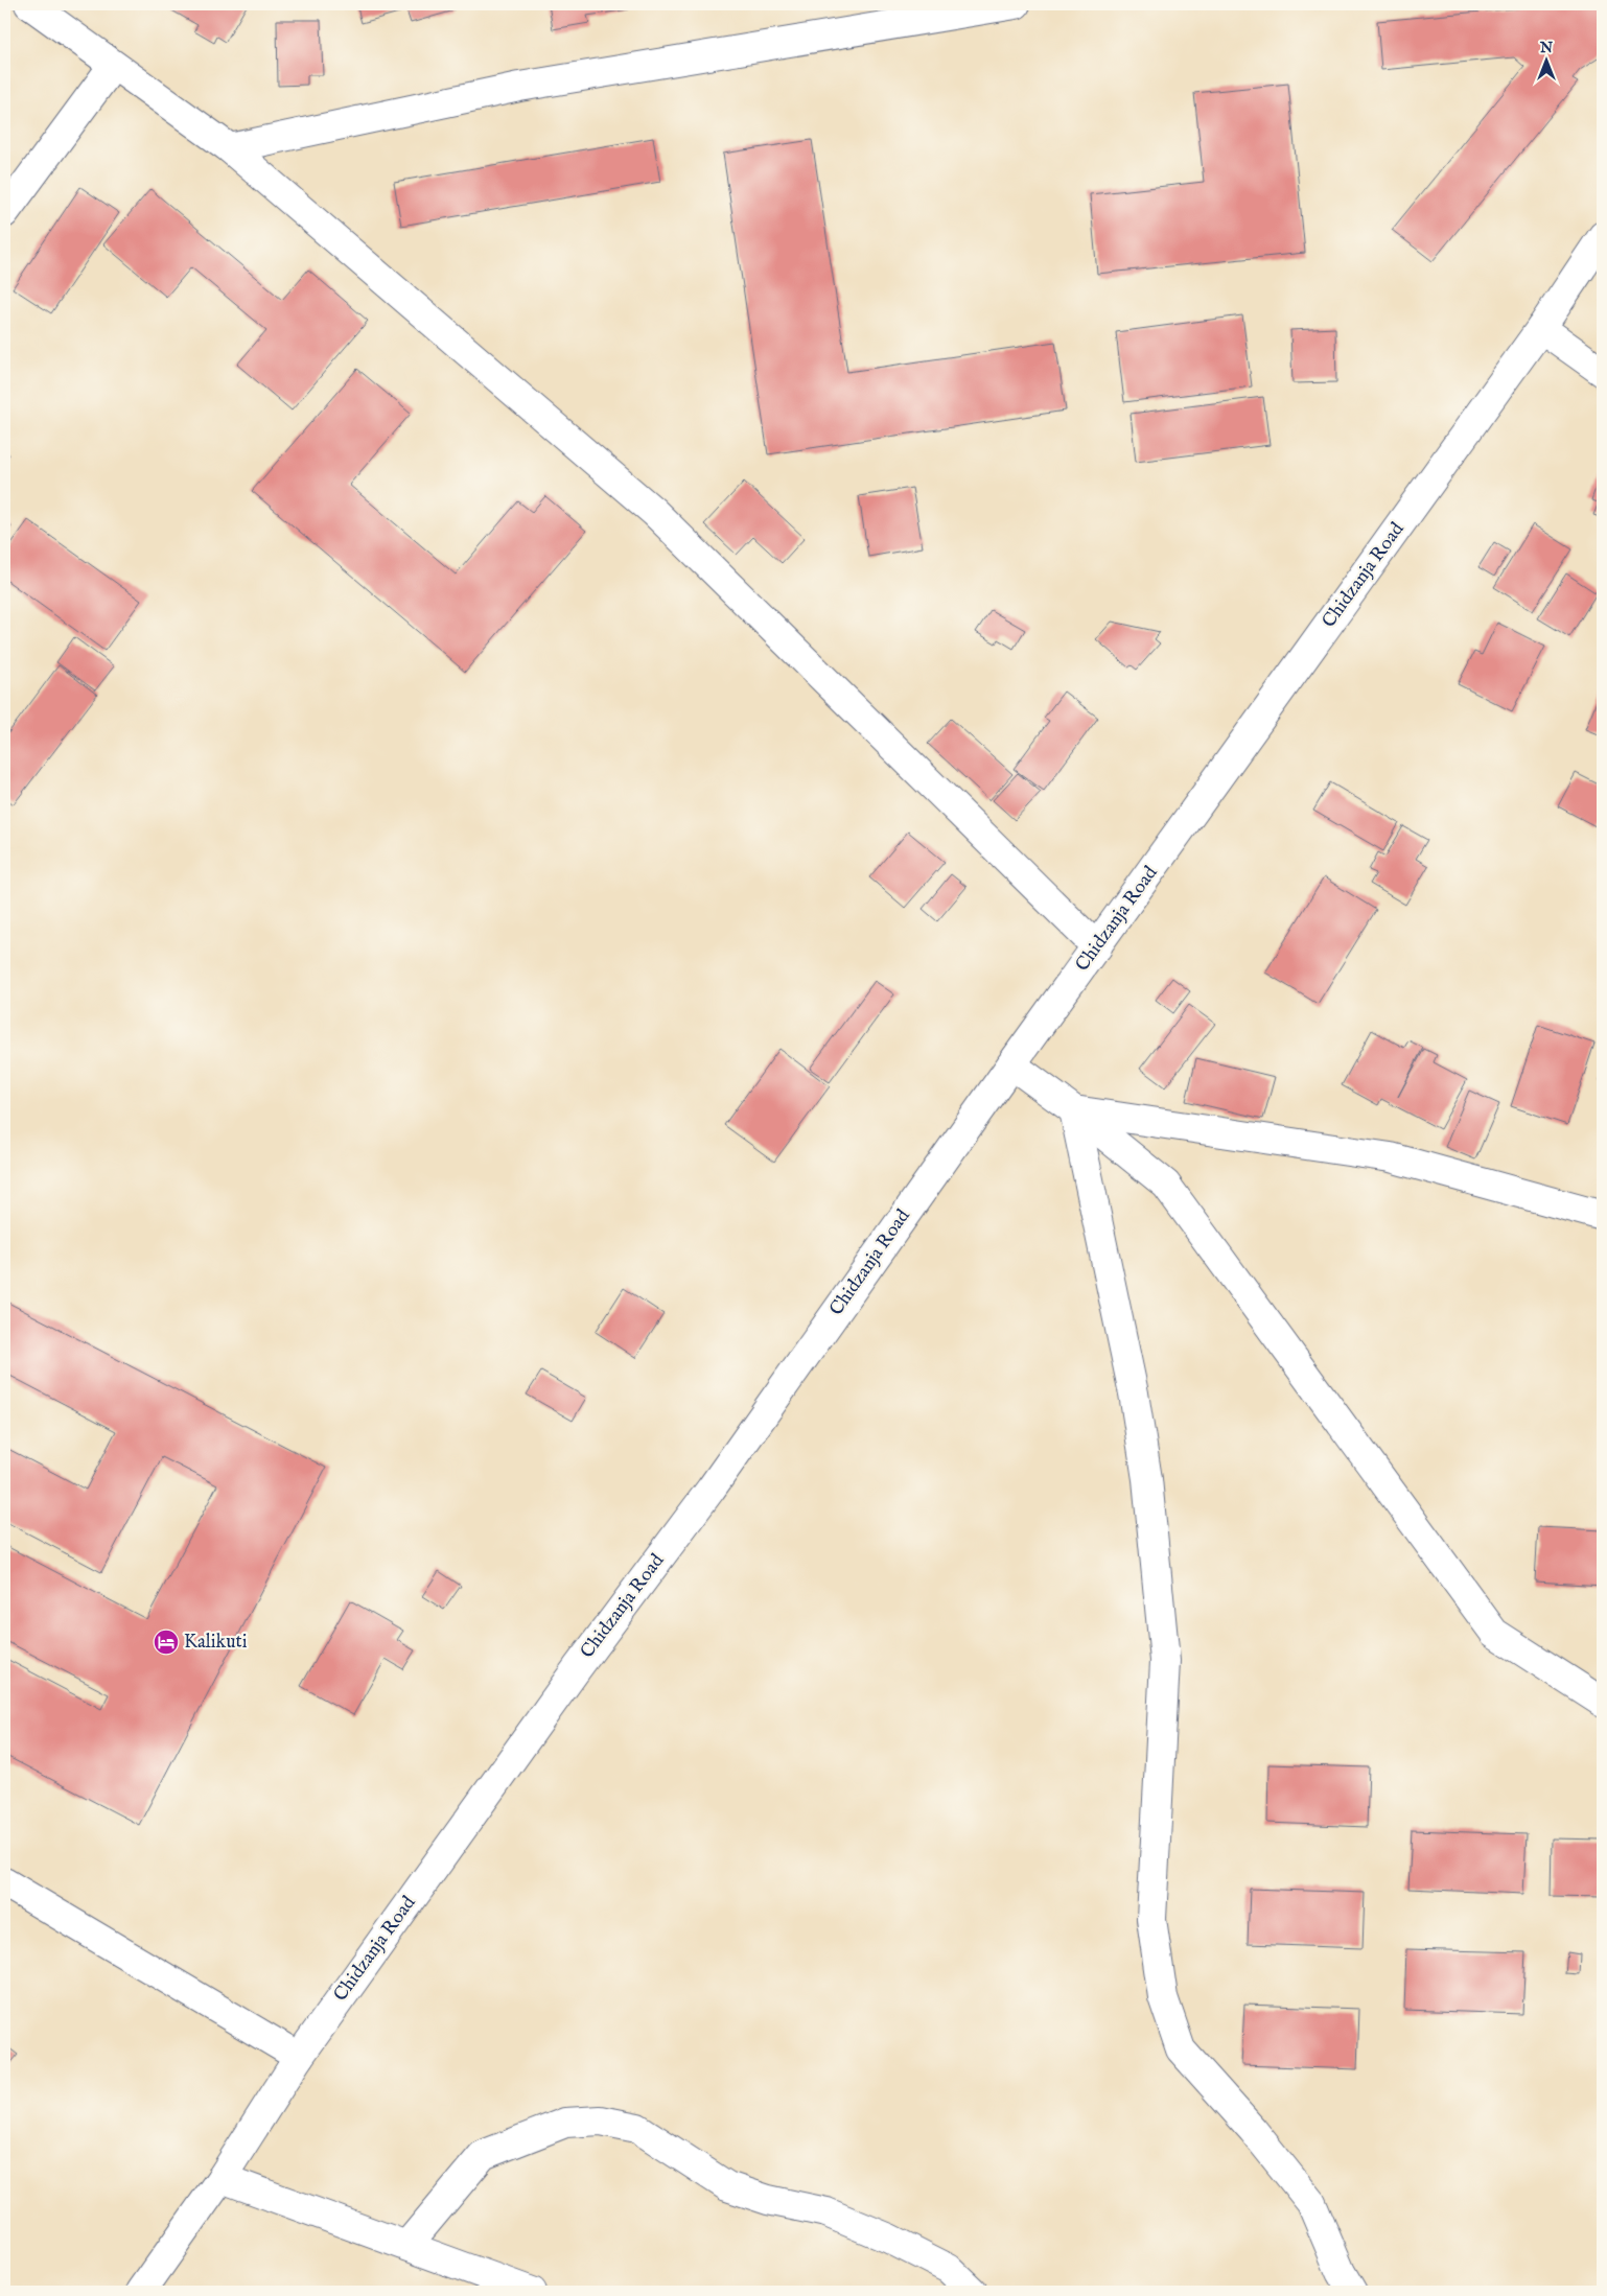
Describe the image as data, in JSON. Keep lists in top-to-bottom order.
{
  "streets": {
    "street": ["Chidzanja Road"]
  },
  "places": {
    "hotel": ["Kalikuti"]
  },
  "north": "top"
}
